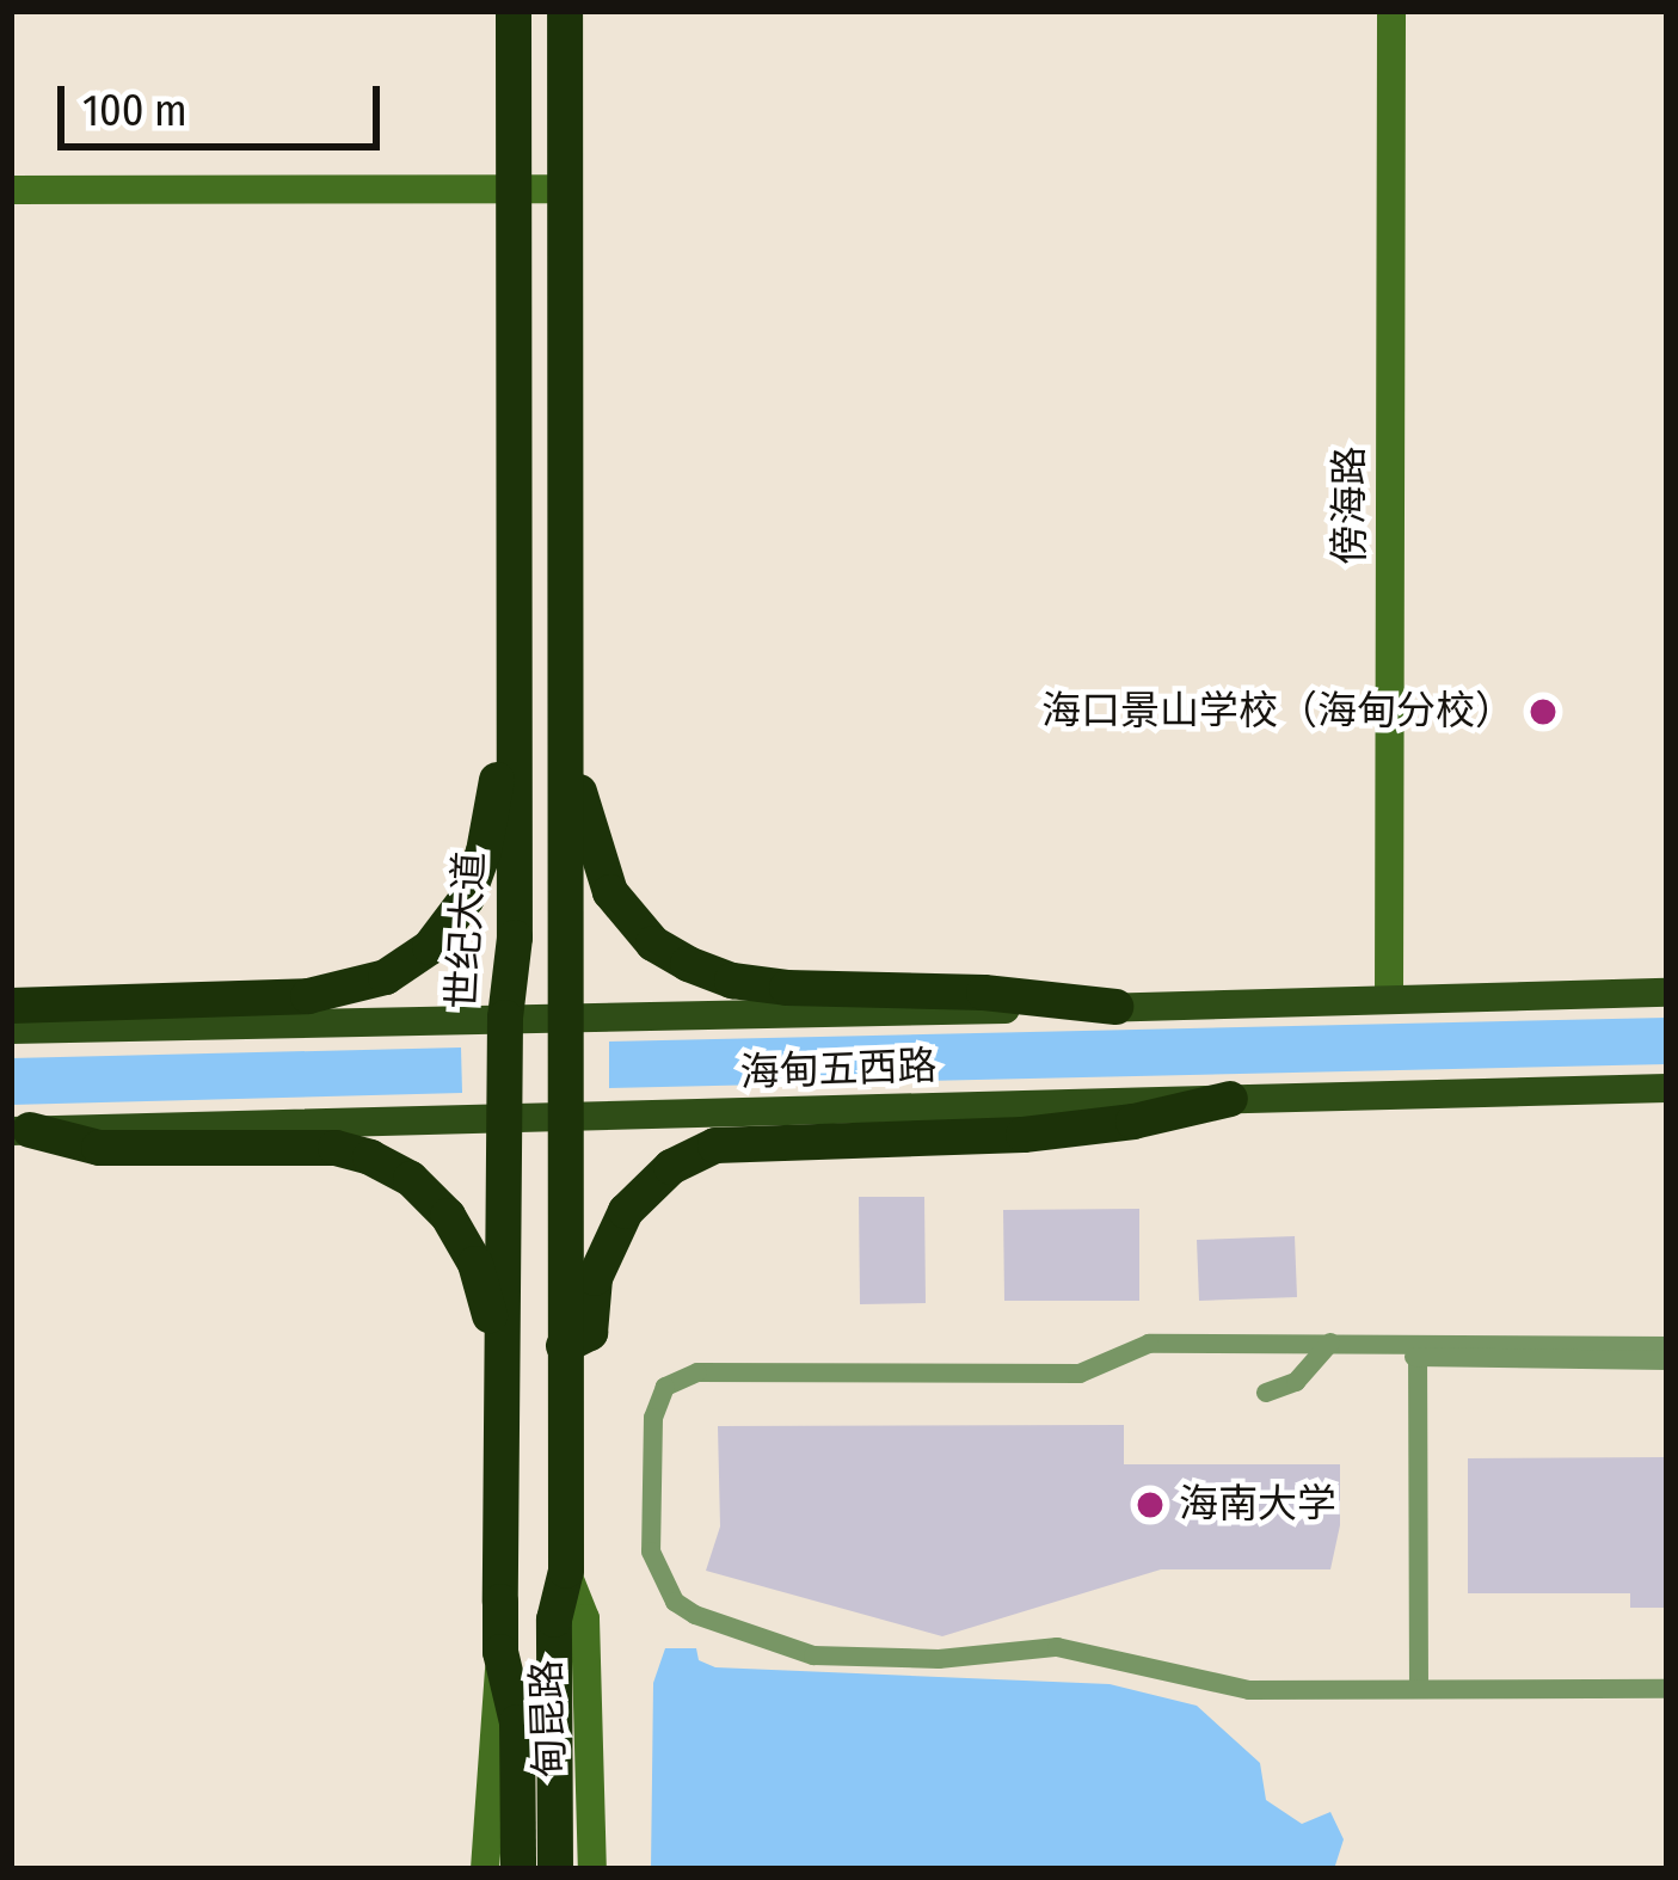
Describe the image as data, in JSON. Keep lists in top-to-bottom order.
{
  "streets": {
    "highway": ["世纪大道"],
    "main road": ["海甸五西路"],
    "street": ["傍海路", "甸昆路"]
  },
  "crossings": [
    ["傍海路", "海甸五西路"],
    ["世纪大道", "海甸五西路"],
    ["世纪大道", "甸昆路"]
  ],
  "places": ["海口景山学校（海甸分校）", "海南大学"],
  "scale_bar": "100 m"
}
